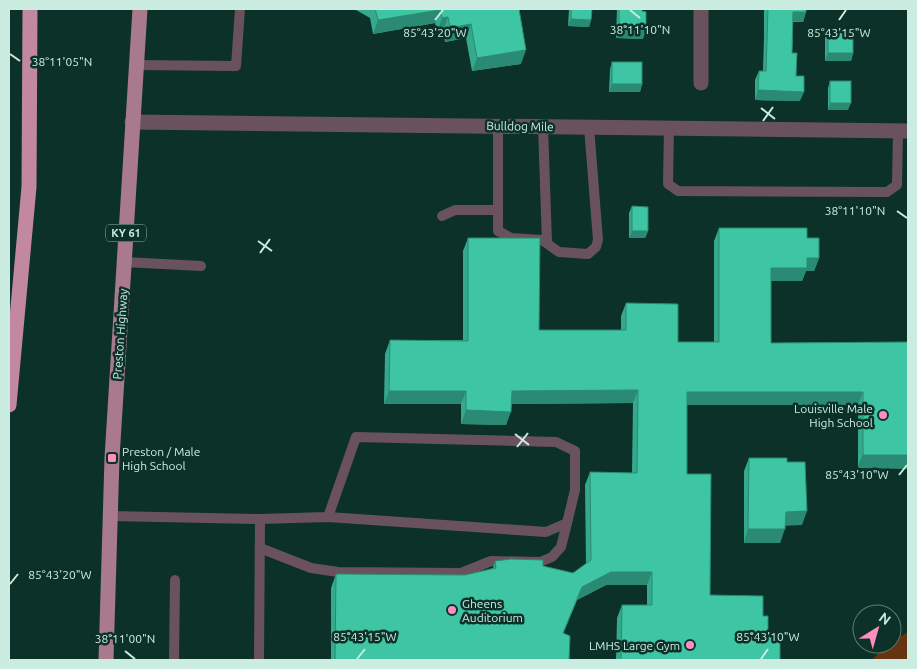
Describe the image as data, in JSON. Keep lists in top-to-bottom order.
{
  "streets": {
    "main road": ["KY 61", "Preston Highway"],
    "street": ["Bulldog Mile"]
  },
  "crossings": [
    ["Bulldog Mile", "Preston Highway"]
  ],
  "places": {
    "other": ["Louisville Male High School", "Gheens Auditorium", "LMHS Large Gym"],
    "transit": ["Preston / Male High School"]
  },
  "north": "top right",
  "coordinates": [
    "38°11'10\"N",
    "85°43'20\"W",
    "85°43'15\"W",
    "38°11'05\"N",
    "85°43'10\"W",
    "38°11'00\"N"
  ]
}
